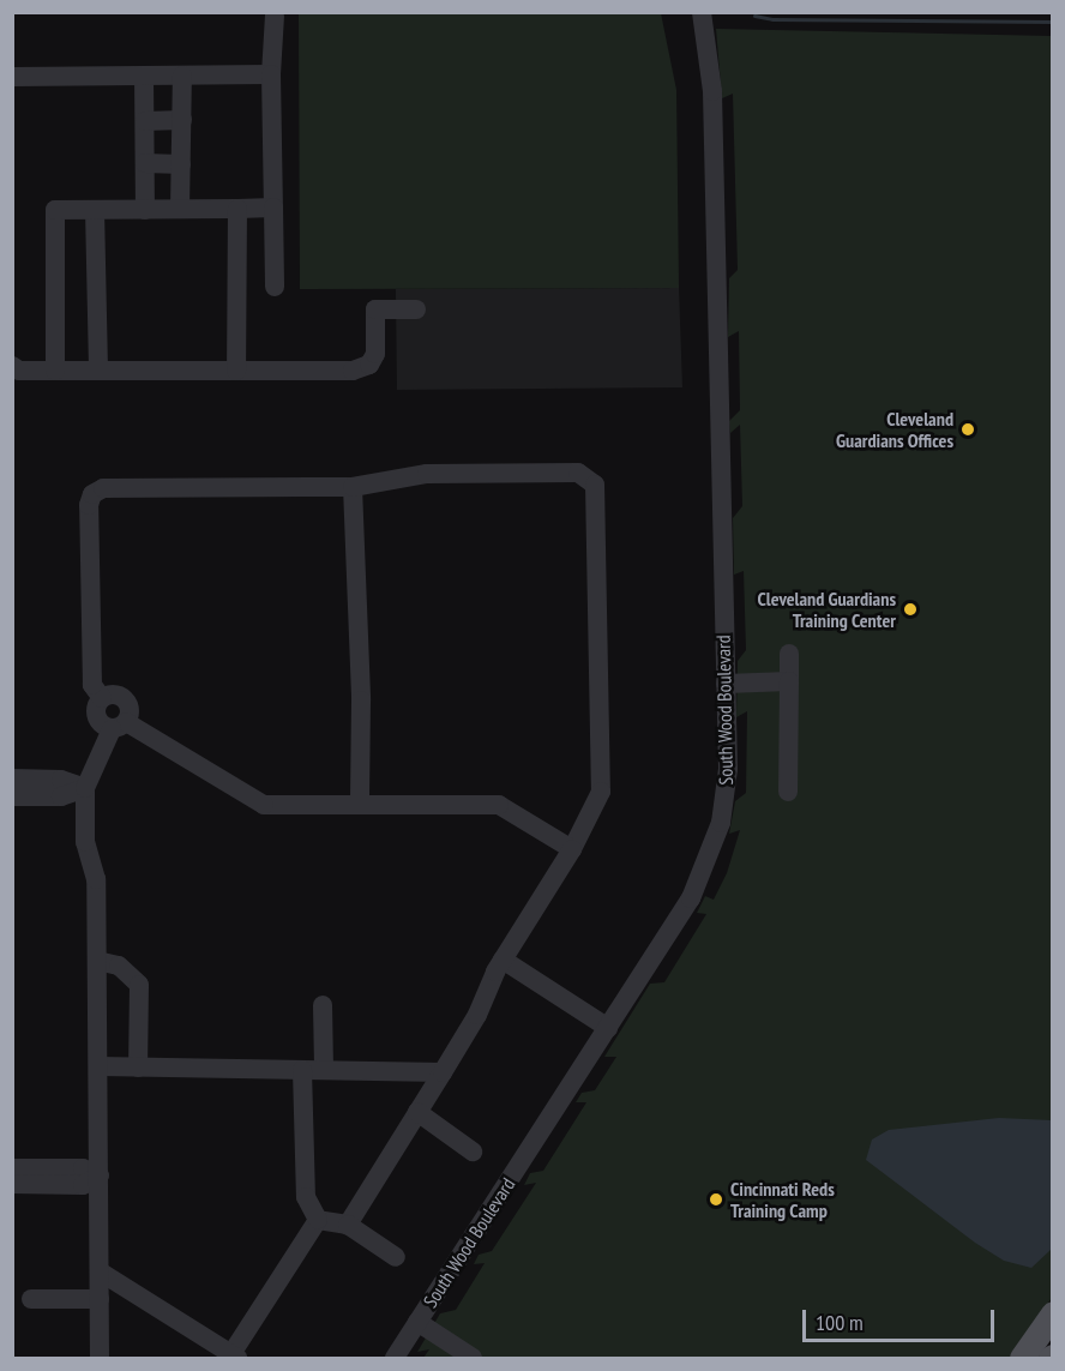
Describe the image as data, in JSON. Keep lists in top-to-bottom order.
{
  "streets": {
    "street": ["South Wood Boulevard"]
  },
  "places": ["Cleveland Guardians Offices", "Cleveland Guardians Training Center", "Cincinnati Reds Training Camp"],
  "scale_bar": "100 m"
}
